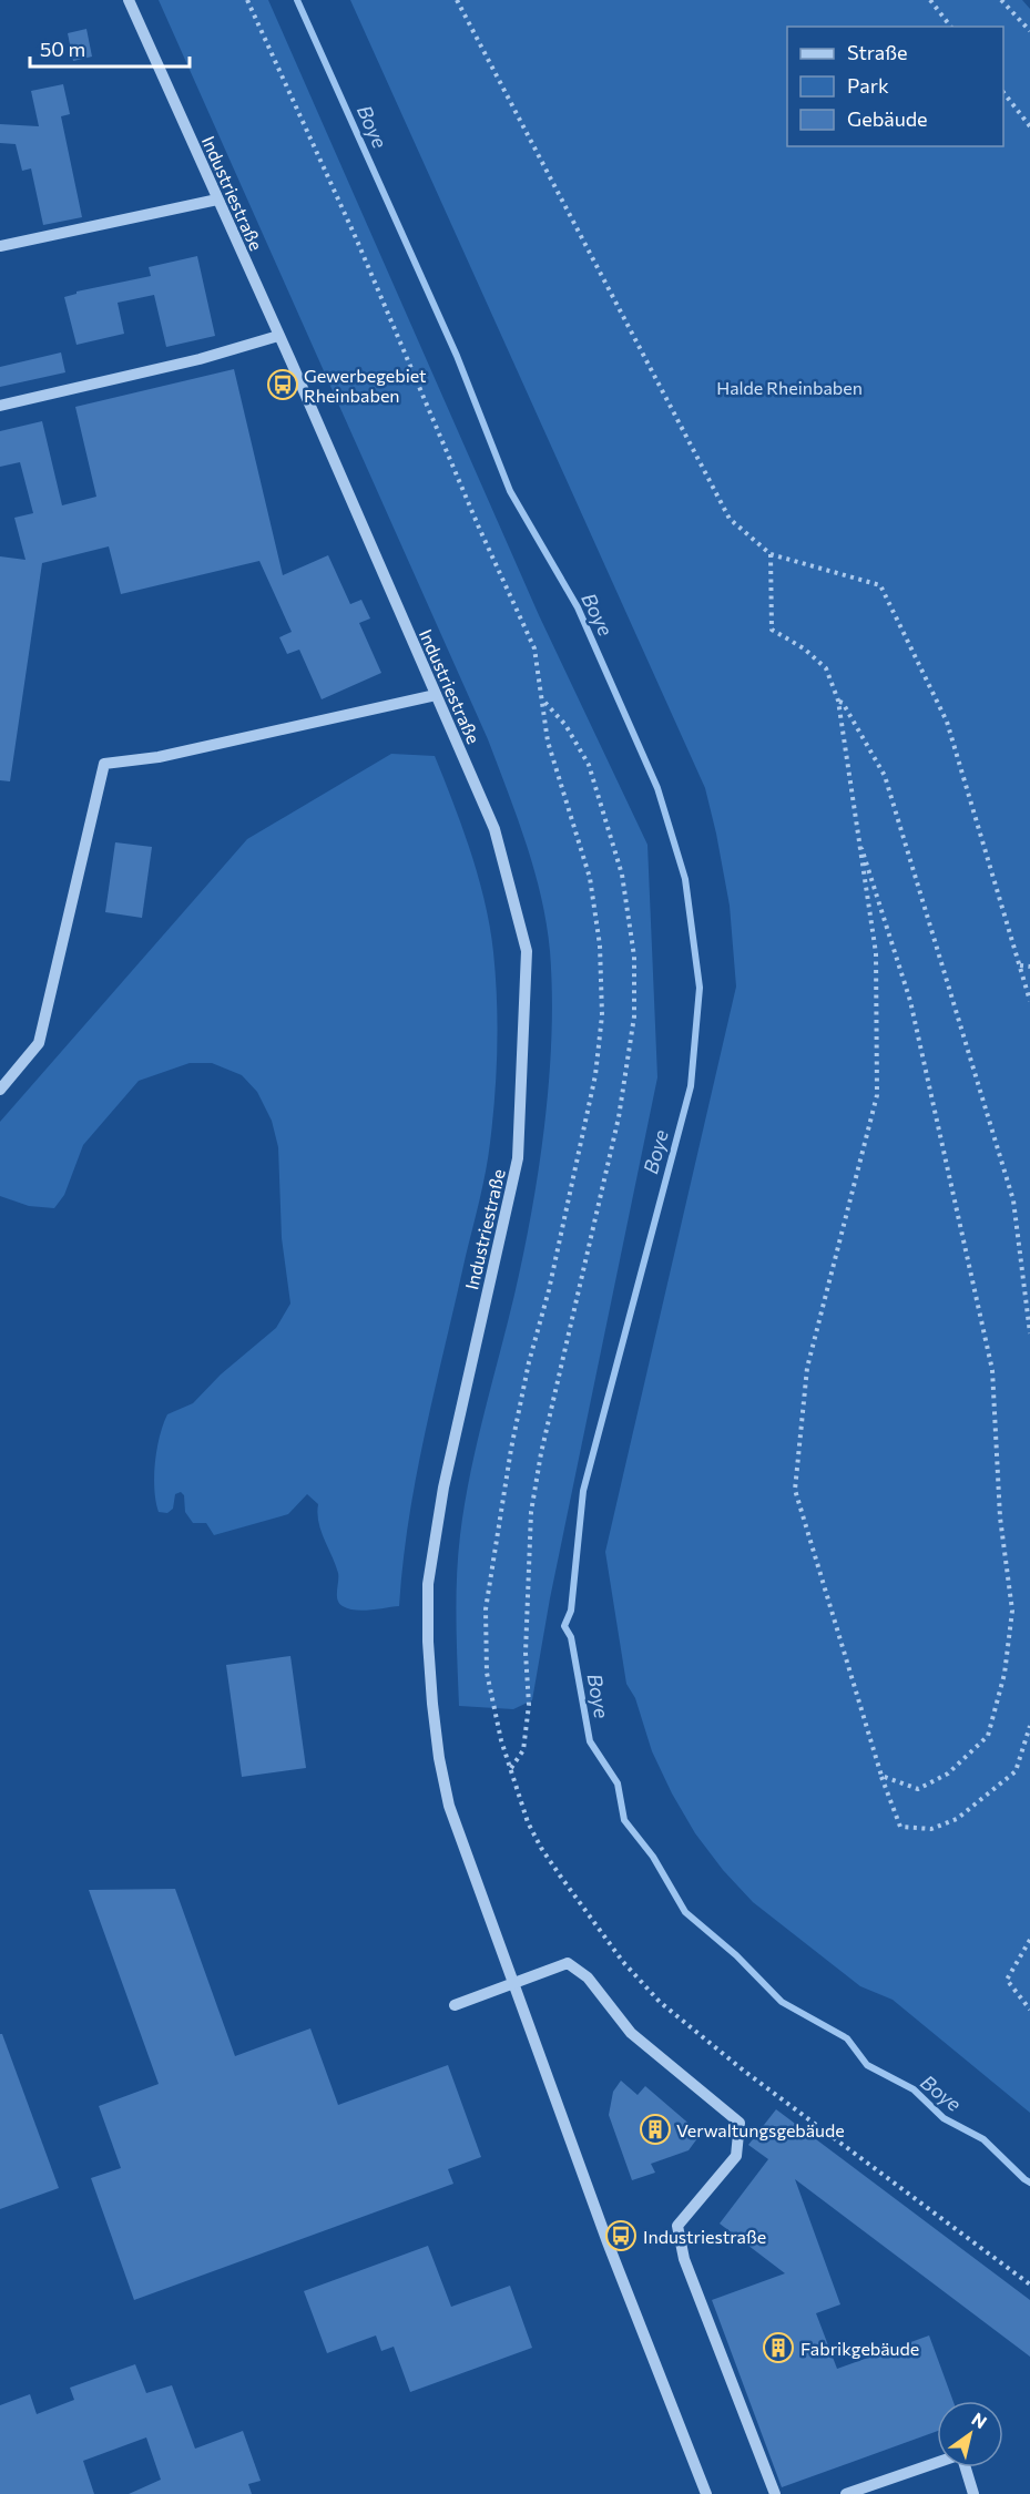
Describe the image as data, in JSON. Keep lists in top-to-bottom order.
{
  "streets": {
    "street": ["Industriestraße"]
  },
  "water": ["Boye"],
  "parks": ["Halde Rheinbaben"],
  "places": {
    "bus stop": ["Gewerbegebiet Rheinbaben", "Industriestraße"],
    "building": ["Verwaltungsgebäude", "Fabrikgebäude"]
  },
  "legend": ["Straße", "Park", "Gebäude"],
  "scale_bar": "50 m",
  "north": "top right"
}
